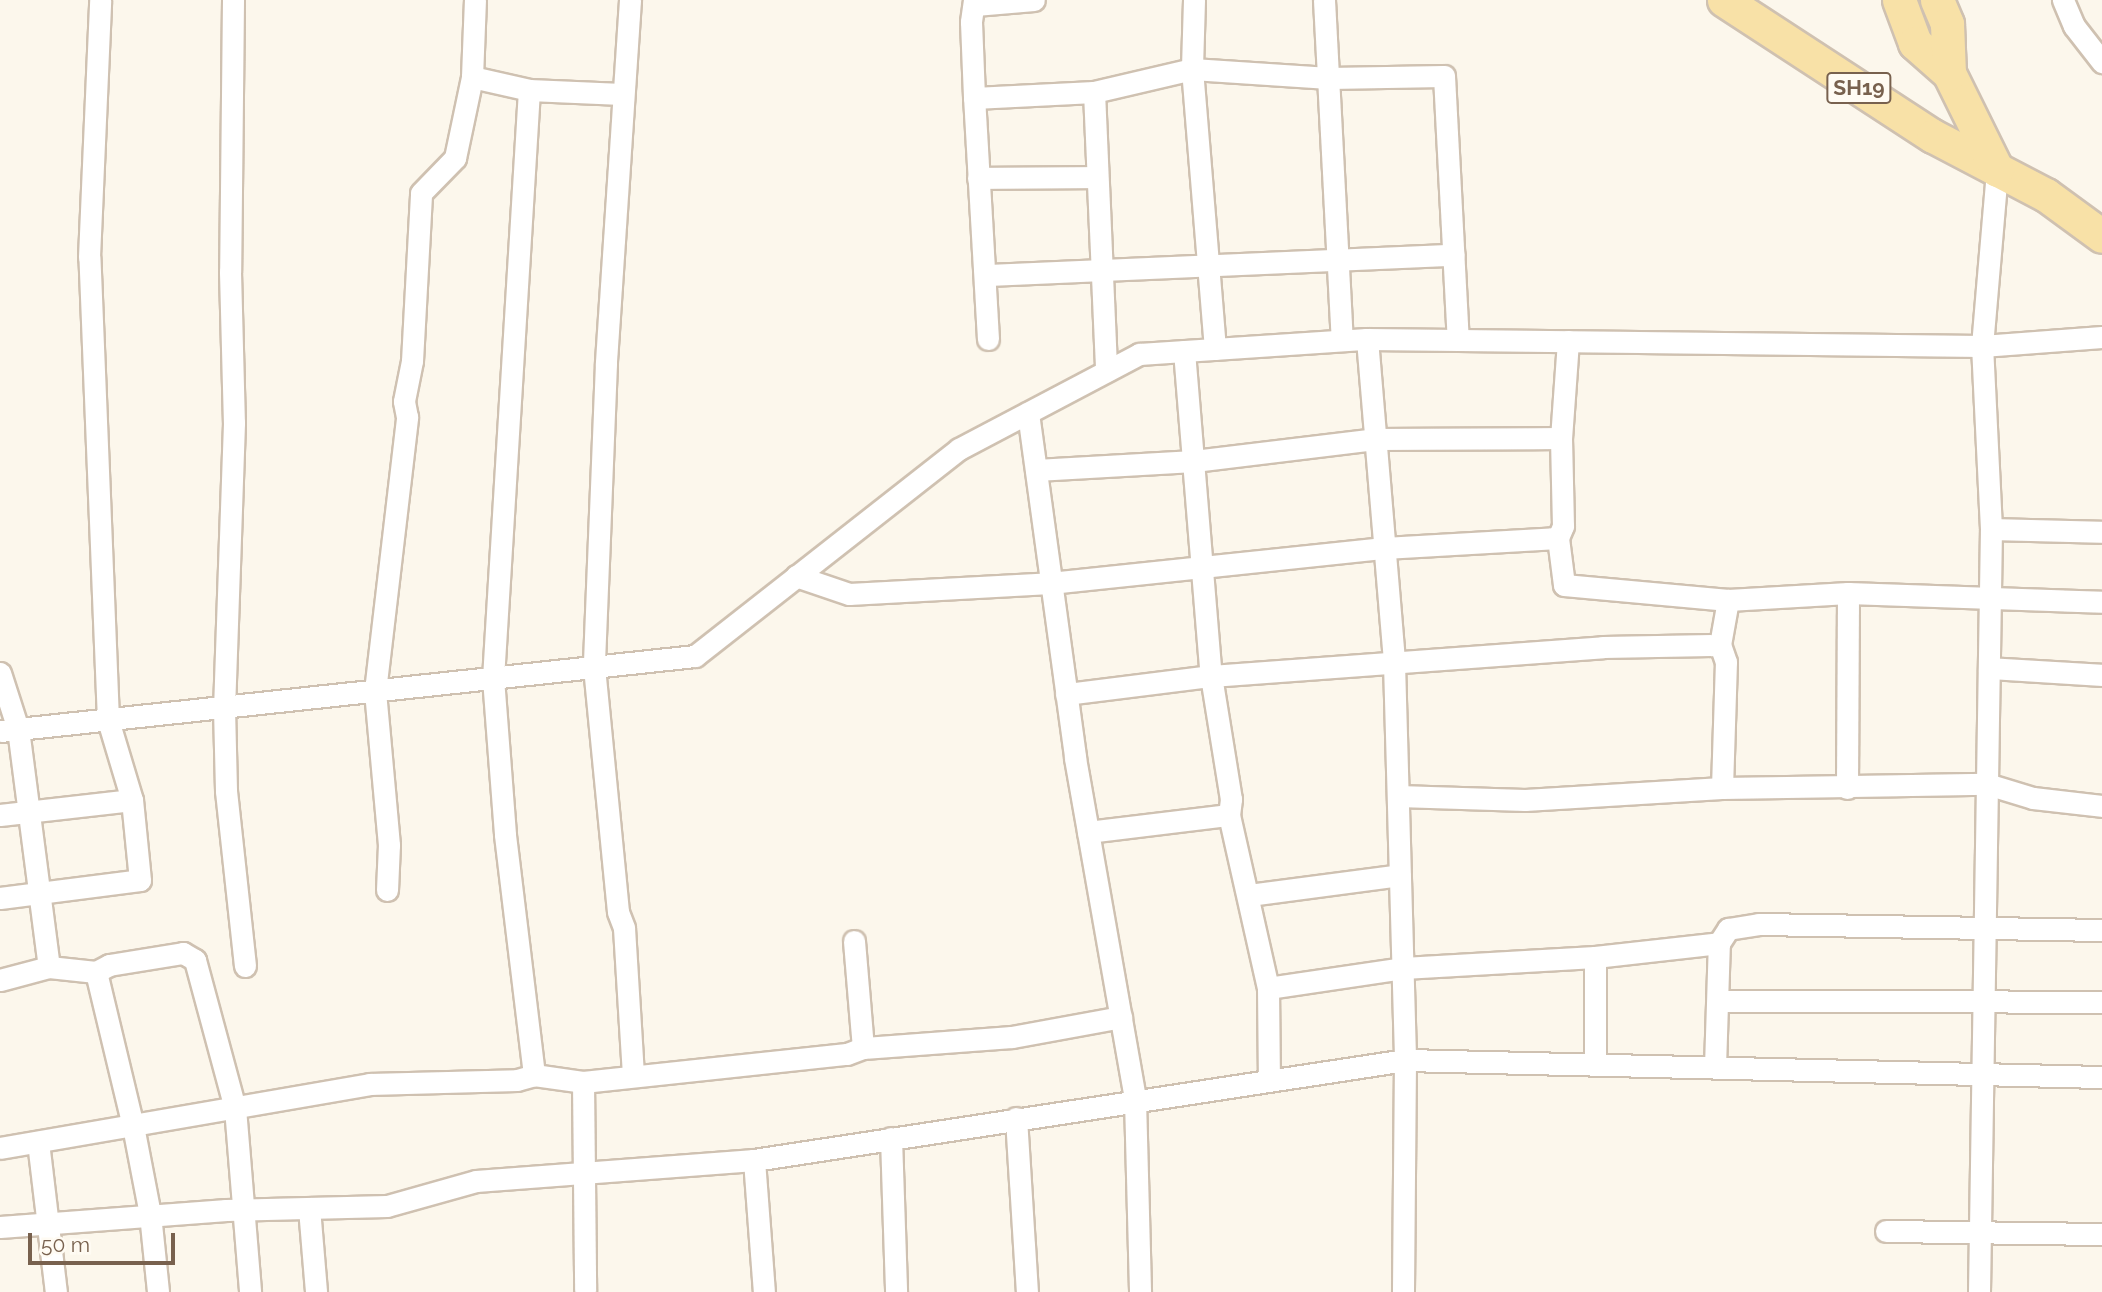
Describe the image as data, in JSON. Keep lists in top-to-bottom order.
{
  "streets": {
    "main road": ["SH19"]
  },
  "scale_bar": "50 m"
}
